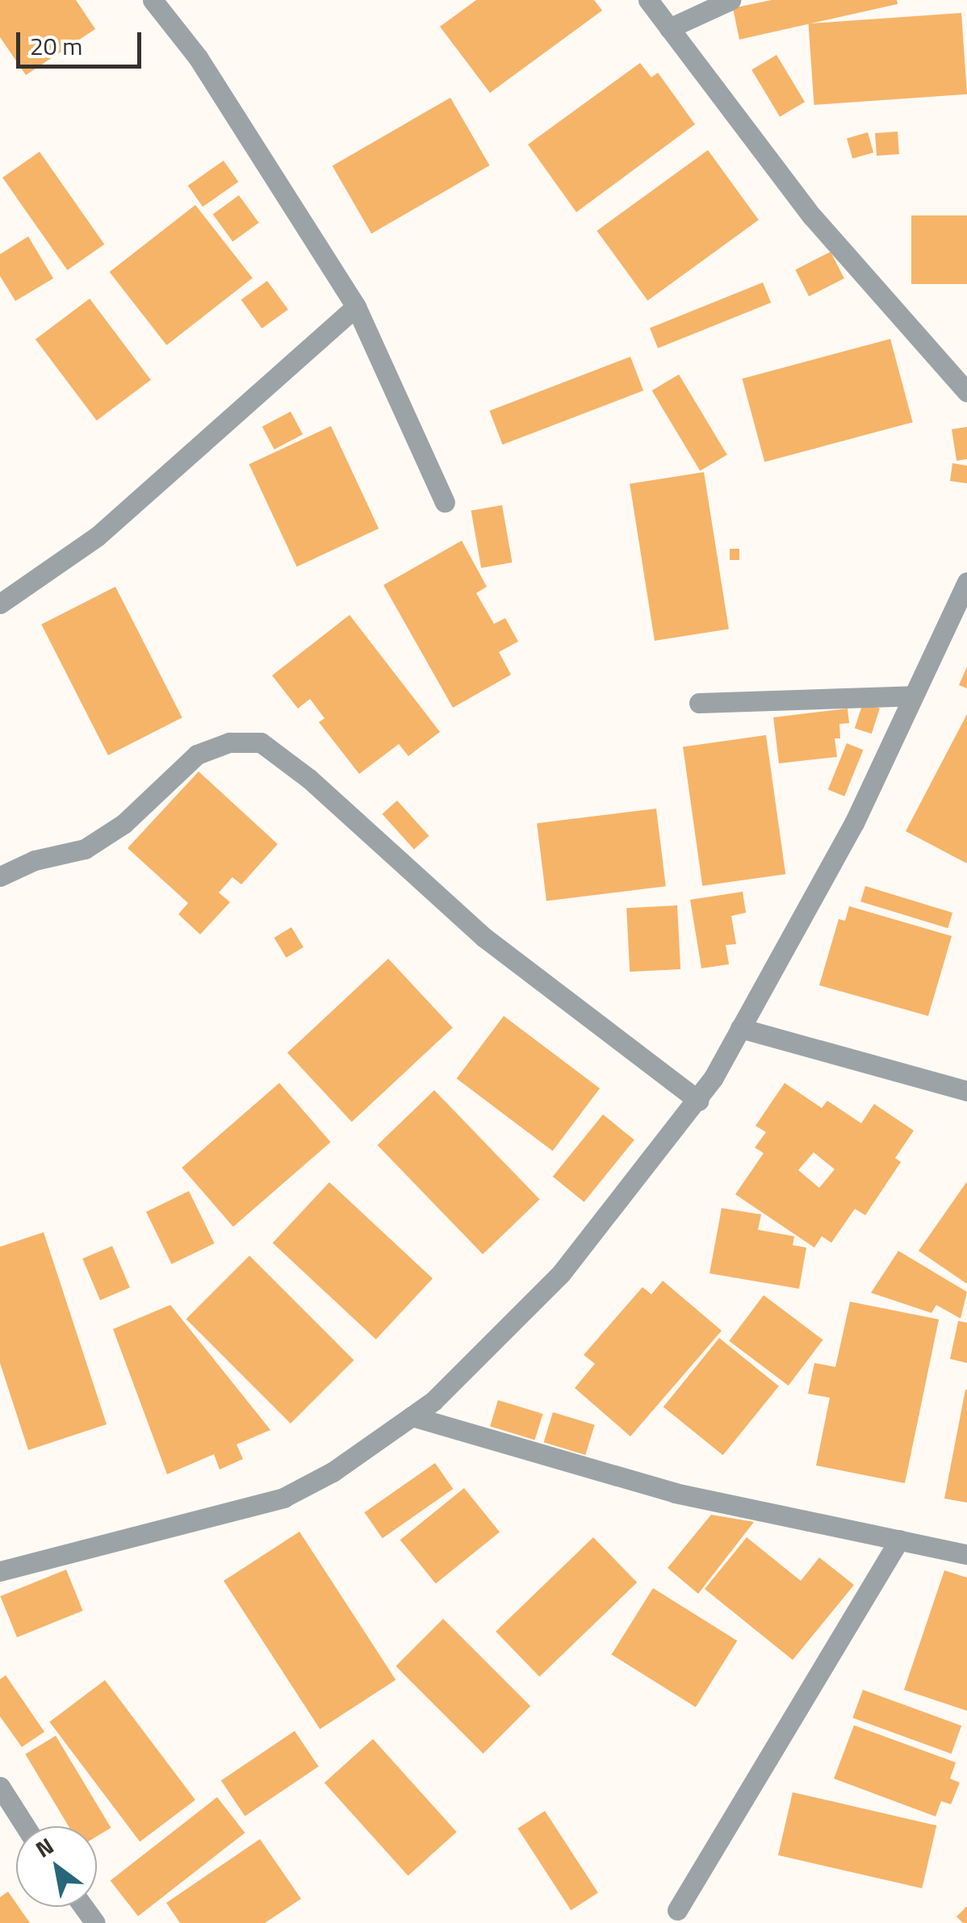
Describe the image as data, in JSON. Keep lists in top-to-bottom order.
{
  "scale_bar": "20 m",
  "north": "top left"
}
